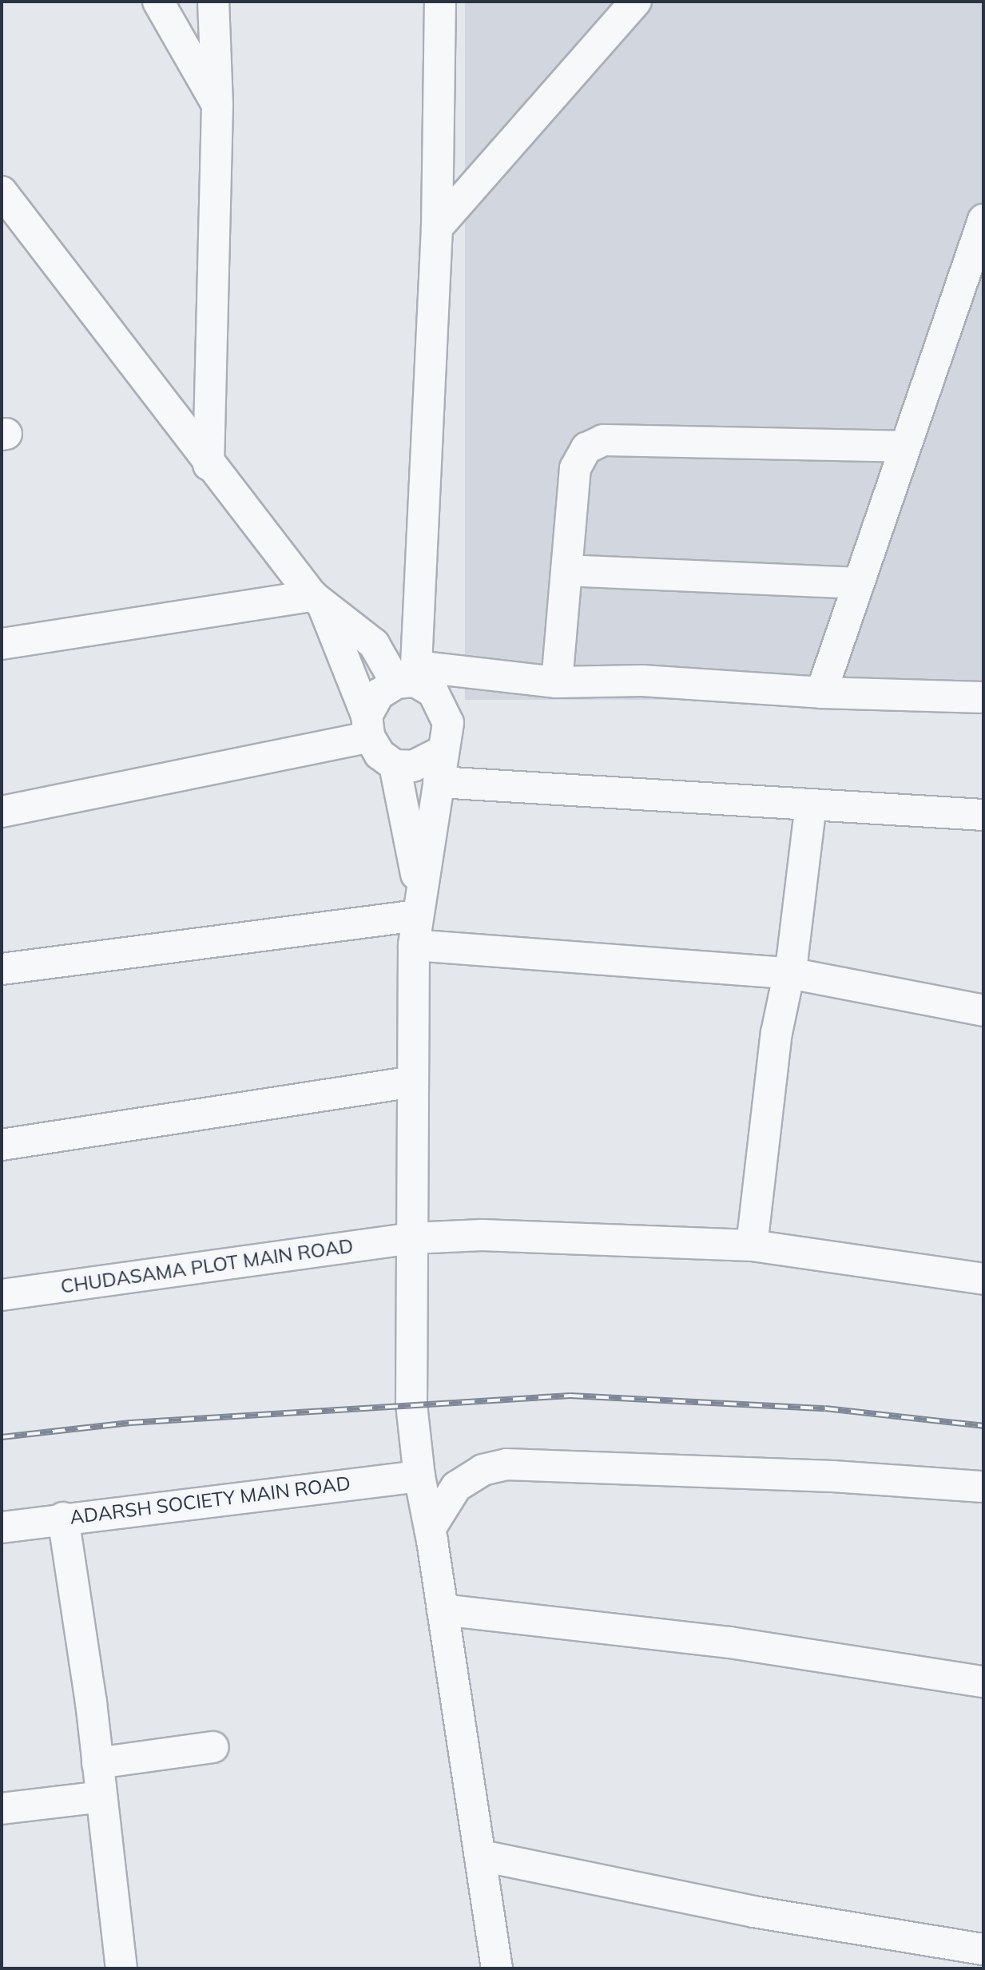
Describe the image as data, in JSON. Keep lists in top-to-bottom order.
{
  "streets": {
    "street": ["CHUDASAMA PLOT MAIN ROAD", "ADARSH SOCIETY MAIN ROAD"]
  }
}
